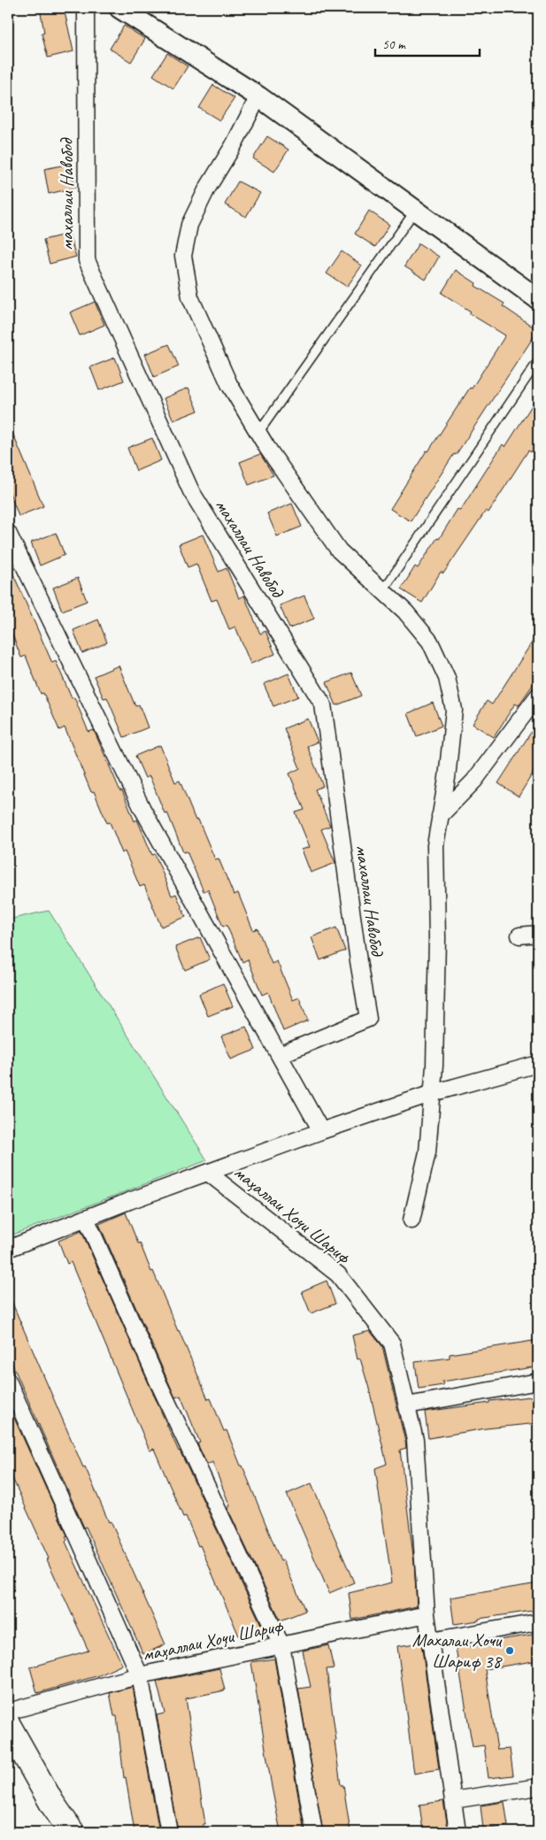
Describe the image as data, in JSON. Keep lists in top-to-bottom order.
{
  "streets": {
    "street": ["махаллаи Навобод", "маҳаллаи Хоҷи Шариф"]
  },
  "places": ["Махалаи Хочи Шариф 38"],
  "scale_bar": "50 m"
}
